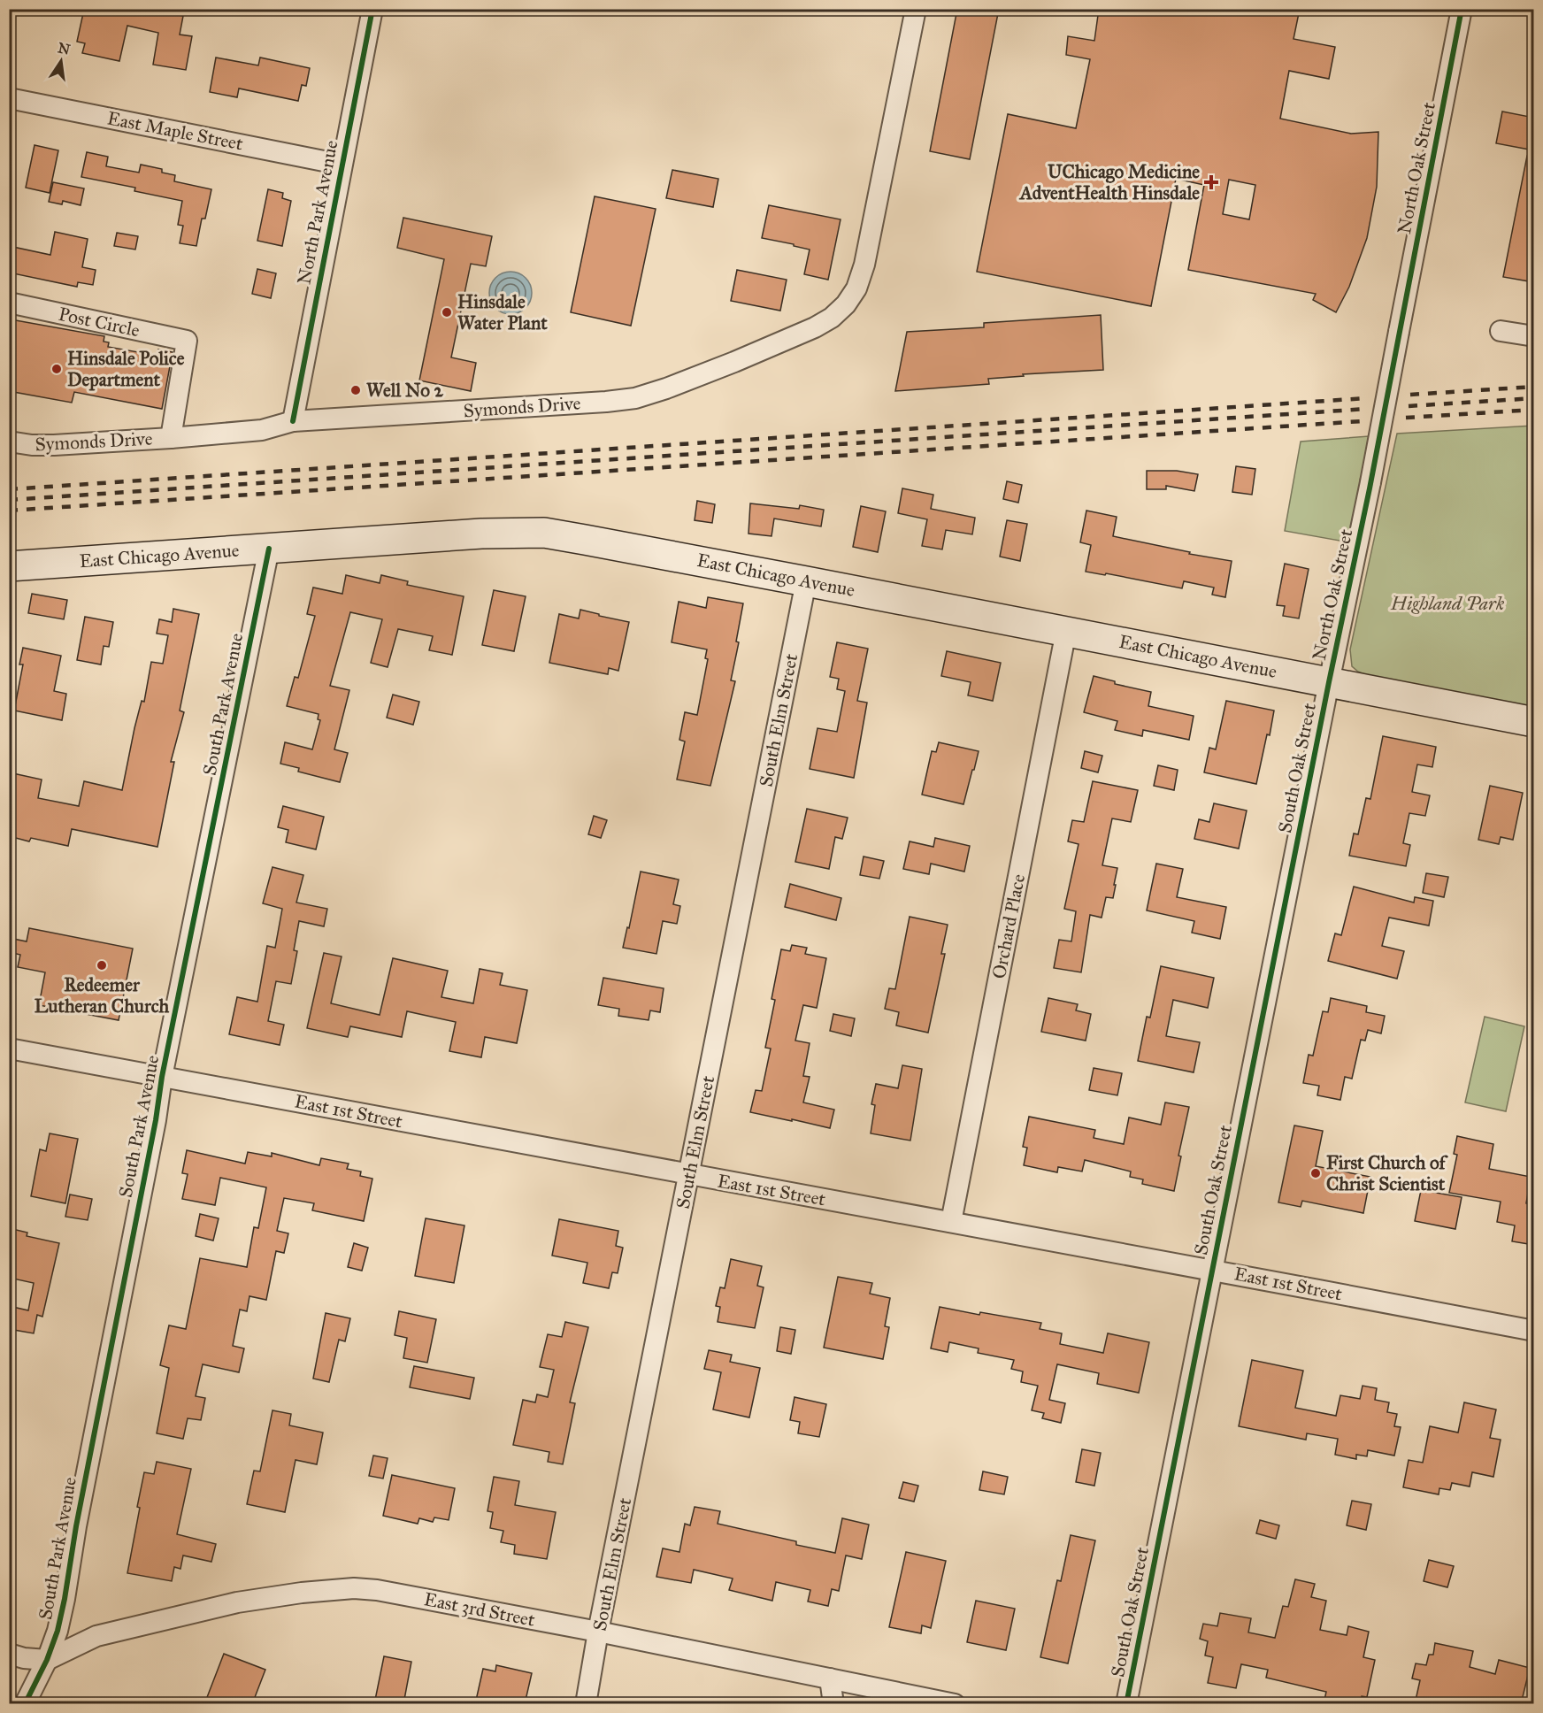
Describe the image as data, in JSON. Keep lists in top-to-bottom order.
{
  "streets": {
    "main road": ["East Chicago Avenue"],
    "street": [
      "East Maple Street",
      "North Oak Street",
      "North Park Avenue",
      "Post Circle",
      "Symonds Drive",
      "South Park Avenue",
      "South Elm Street",
      "South Oak Street",
      "Orchard Place",
      "East 1st Street",
      "East 3rd Street"
    ]
  },
  "crossings": [
    ["East Maple Street", "North Park Avenue"],
    ["North Oak Street", "East Chicago Avenue"],
    ["North Oak Street", "South Oak Street"],
    ["North Park Avenue", "Symonds Drive"],
    ["Post Circle", "Symonds Drive"],
    ["East Chicago Avenue", "South Park Avenue"],
    ["East Chicago Avenue", "South Elm Street"],
    ["East Chicago Avenue", "South Oak Street"],
    ["East Chicago Avenue", "Orchard Place"],
    ["South Park Avenue", "East 1st Street"],
    ["South Park Avenue", "East 3rd Street"],
    ["South Elm Street", "East 1st Street"],
    ["South Elm Street", "East 3rd Street"],
    ["South Oak Street", "East 1st Street"],
    ["Orchard Place", "East 1st Street"]
  ],
  "parks": ["Highland Park"],
  "places": {
    "health": ["UChicago Medicine AdventHealth Hinsdale"],
    "other": [
      "Hinsdale Water Plant",
      "Hinsdale Police Department",
      "Well No 2",
      "Redeemer Lutheran Church",
      "First Church of Christ Scientist"
    ]
  },
  "north": "top"
}
